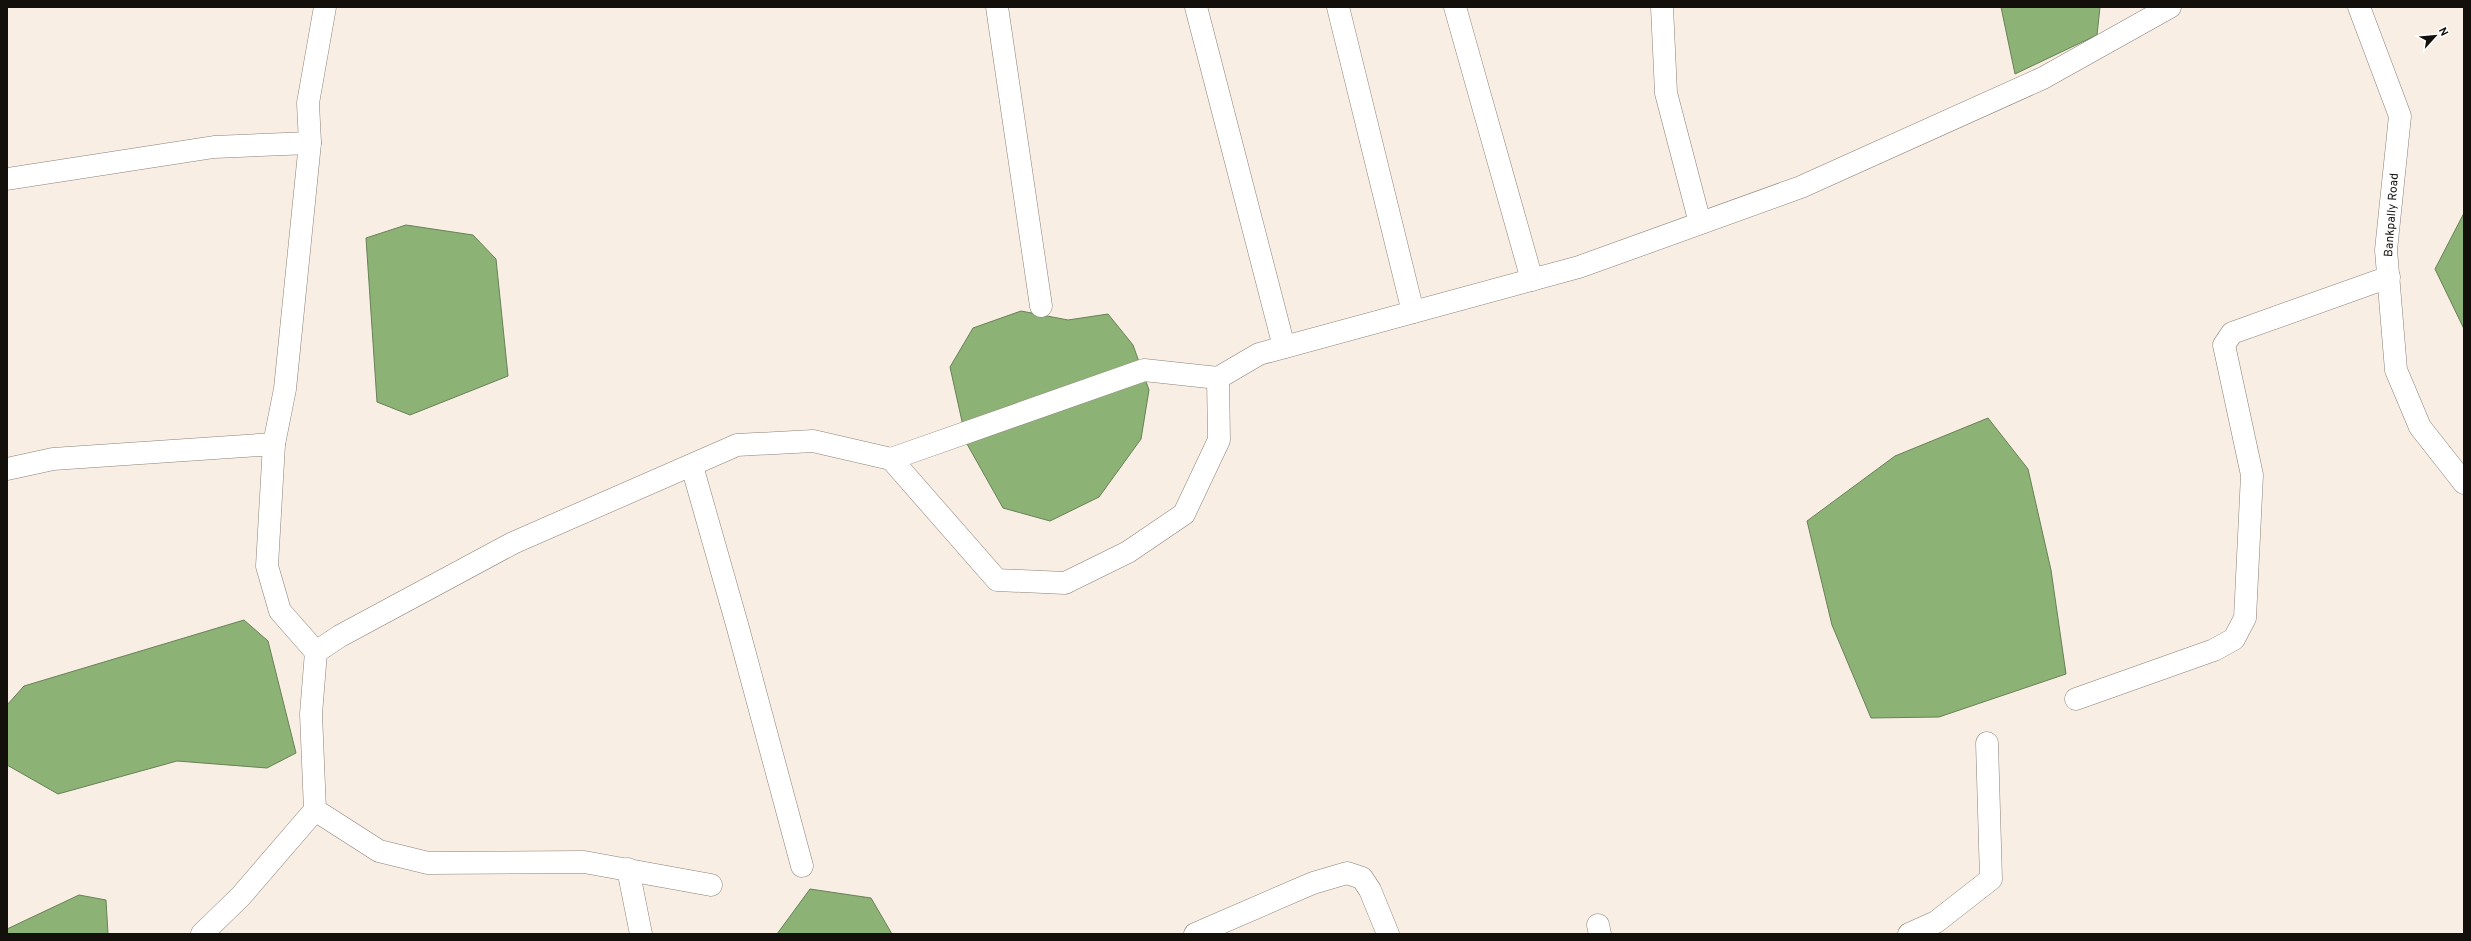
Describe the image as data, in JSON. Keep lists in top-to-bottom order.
{
  "streets": {
    "street": ["Bankpally Road"]
  },
  "north": "top right"
}
